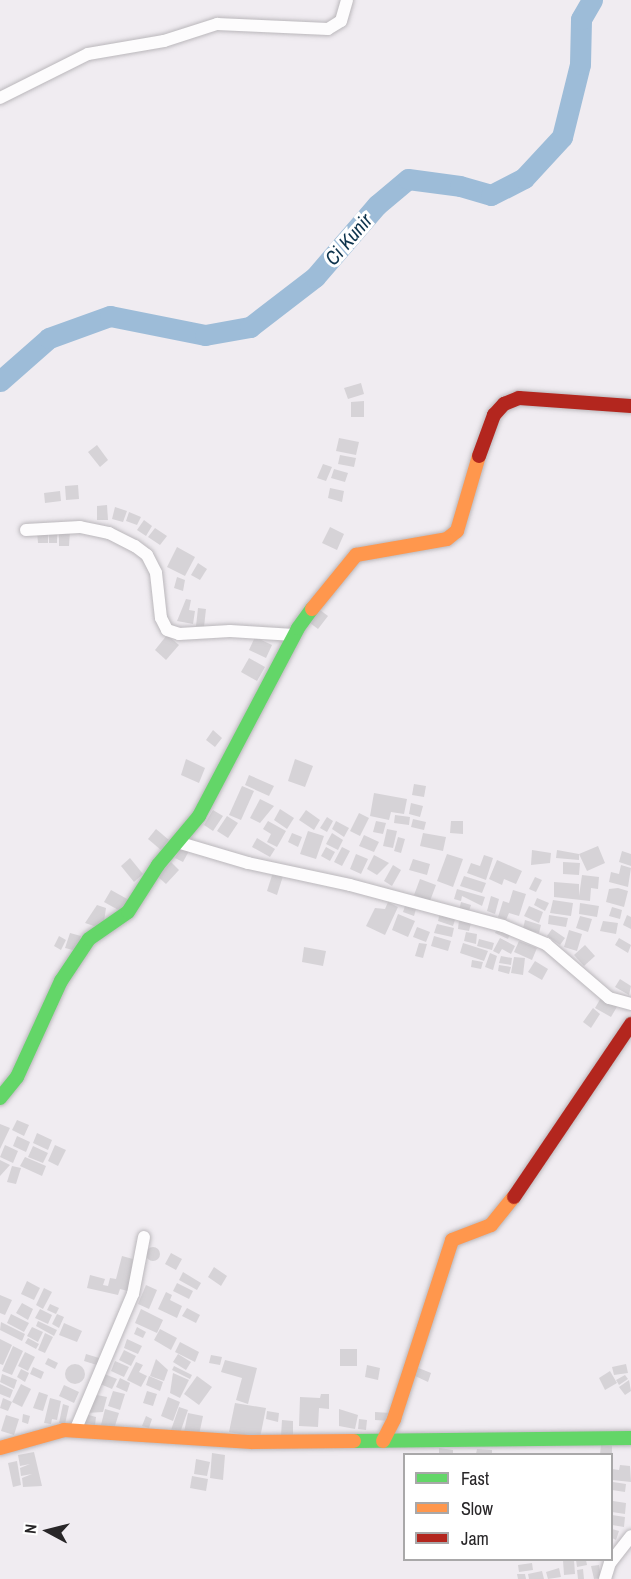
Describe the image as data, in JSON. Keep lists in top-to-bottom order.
{
  "water": ["Ci Kunir"],
  "legend": ["Fast", "Slow", "Jam"],
  "north": "left"
}
